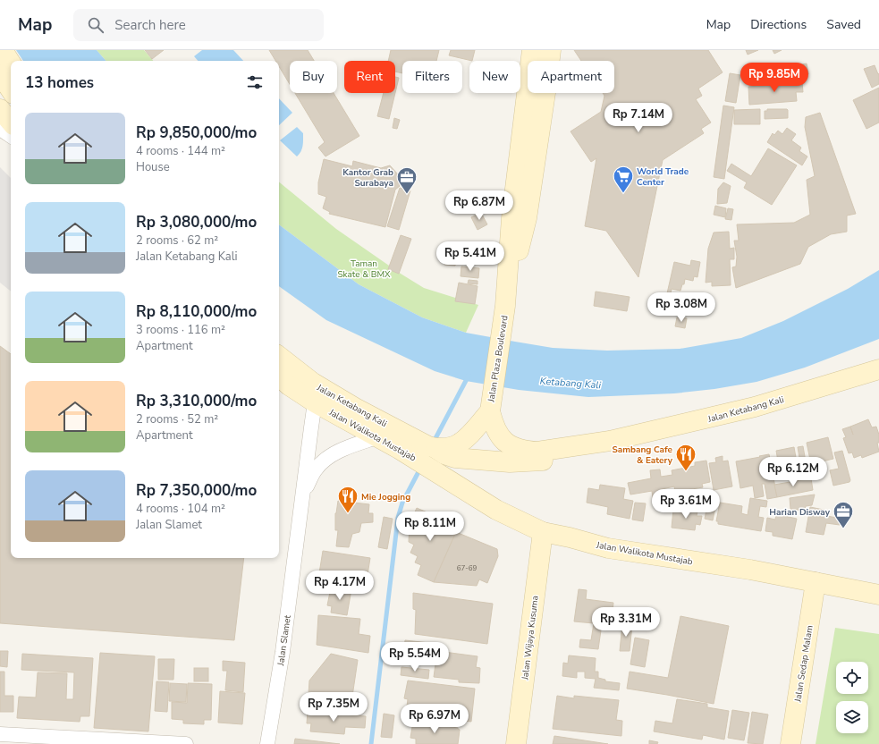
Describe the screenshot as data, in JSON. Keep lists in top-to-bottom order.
{
  "streets": {
    "street": [
      "Jalan Plaza Boulevard",
      "Jalan Ketabang Kali",
      "Jalan Walikota Mustajab",
      "Jalan Wijaya Kusuma",
      "Jalan Slamet",
      "Jalan Sedap Malam"
    ]
  },
  "crossings": [
    ["Jalan Plaza Boulevard", "Jalan Ketabang Kali"],
    ["Jalan Ketabang Kali", "Jalan Walikota Mustajab"],
    ["Jalan Walikota Mustajab", "Jalan Wijaya Kusuma"],
    ["Jalan Walikota Mustajab", "Jalan Slamet"],
    ["Jalan Walikota Mustajab", "Jalan Sedap Malam"]
  ],
  "water": ["Ketabang Kali"],
  "parks": ["Taman Skate & BMX"],
  "places": {
    "supermarket": ["World Trade Center"],
    "office": ["Kantor Grab Surabaya", "Harian Disway"],
    "restaurant": ["Sambang Cafe & Eatery", "Mie Jogging"]
  },
  "house_numbers": ["67-69"],
  "page": {
    "header": "Map",
    "search": "Search here",
    "nav": ["Map", "Directions", "Saved"],
    "chip": [
      "Buy",
      "Rent",
      "Filters",
      "New",
      "Apartment"
    ],
    "heading": "13 homes",
    "price": [
      "Rp 9.85M",
      "Rp 7.14M",
      "Rp 6.87M",
      "Rp 5.41M",
      "Rp 3.08M",
      "Rp 6.12M",
      "Rp 3.61M",
      "Rp 8.11M",
      "Rp 4.17M",
      "Rp 3.31M",
      "Rp 5.54M",
      "Rp 7.35M",
      "Rp 6.97M"
    ],
    "list": [
      {
        "name": "Rp 9,850,000/mo",
        "note": "4 rooms · 144 m² · House"
      },
      {
        "name": "Rp 3,080,000/mo",
        "note": "2 rooms · 62 m² · Jalan Ketabang Kali"
      },
      {
        "name": "Rp 8,110,000/mo",
        "note": "3 rooms · 116 m² · Apartment"
      },
      {
        "name": "Rp 3,310,000/mo",
        "note": "2 rooms · 52 m² · Apartment"
      },
      {
        "name": "Rp 7,350,000/mo",
        "note": "4 rooms · 104 m² · Jalan Slamet"
      }
    ]
  }
}
